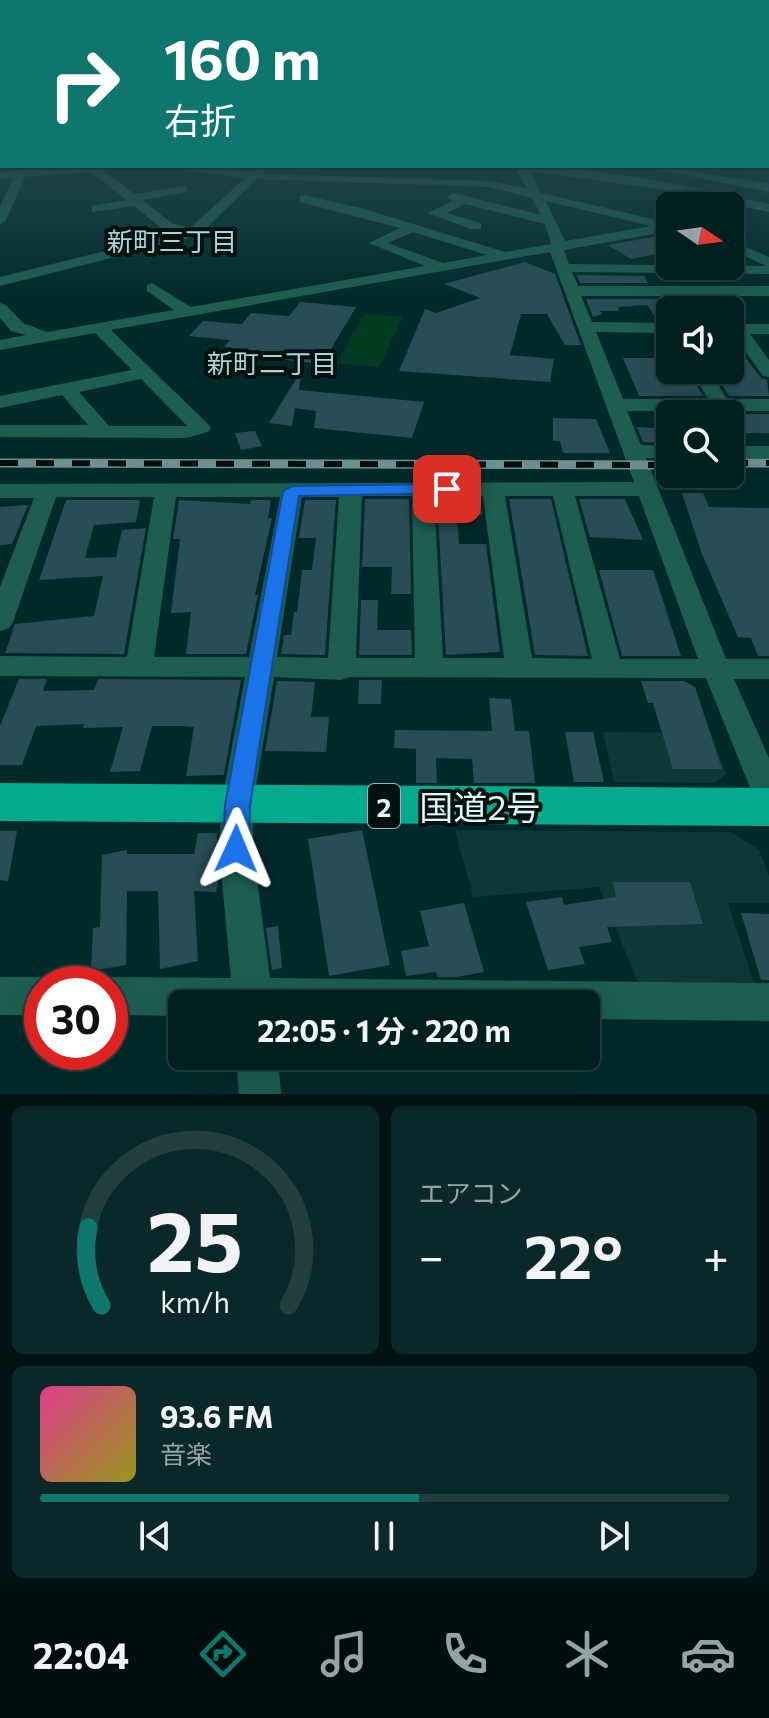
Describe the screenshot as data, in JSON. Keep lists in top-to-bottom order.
{
  "streets": {
    "highway": ["2", "国道2号"]
  },
  "districts": ["新町三丁目", "新町二丁目"],
  "north": "right",
  "page": {
    "turn": ["160 m", "右折"],
    "limit": "30",
    "trip": "22:05 · 1 分 · 220 m",
    "tile": "エアコン",
    "heat": ["−", "22°", "+"],
    "song": ["93.6 FM", "音楽"],
    "tabs": "22:04",
    "gauge": ["25", "km/h"]
  }
}
